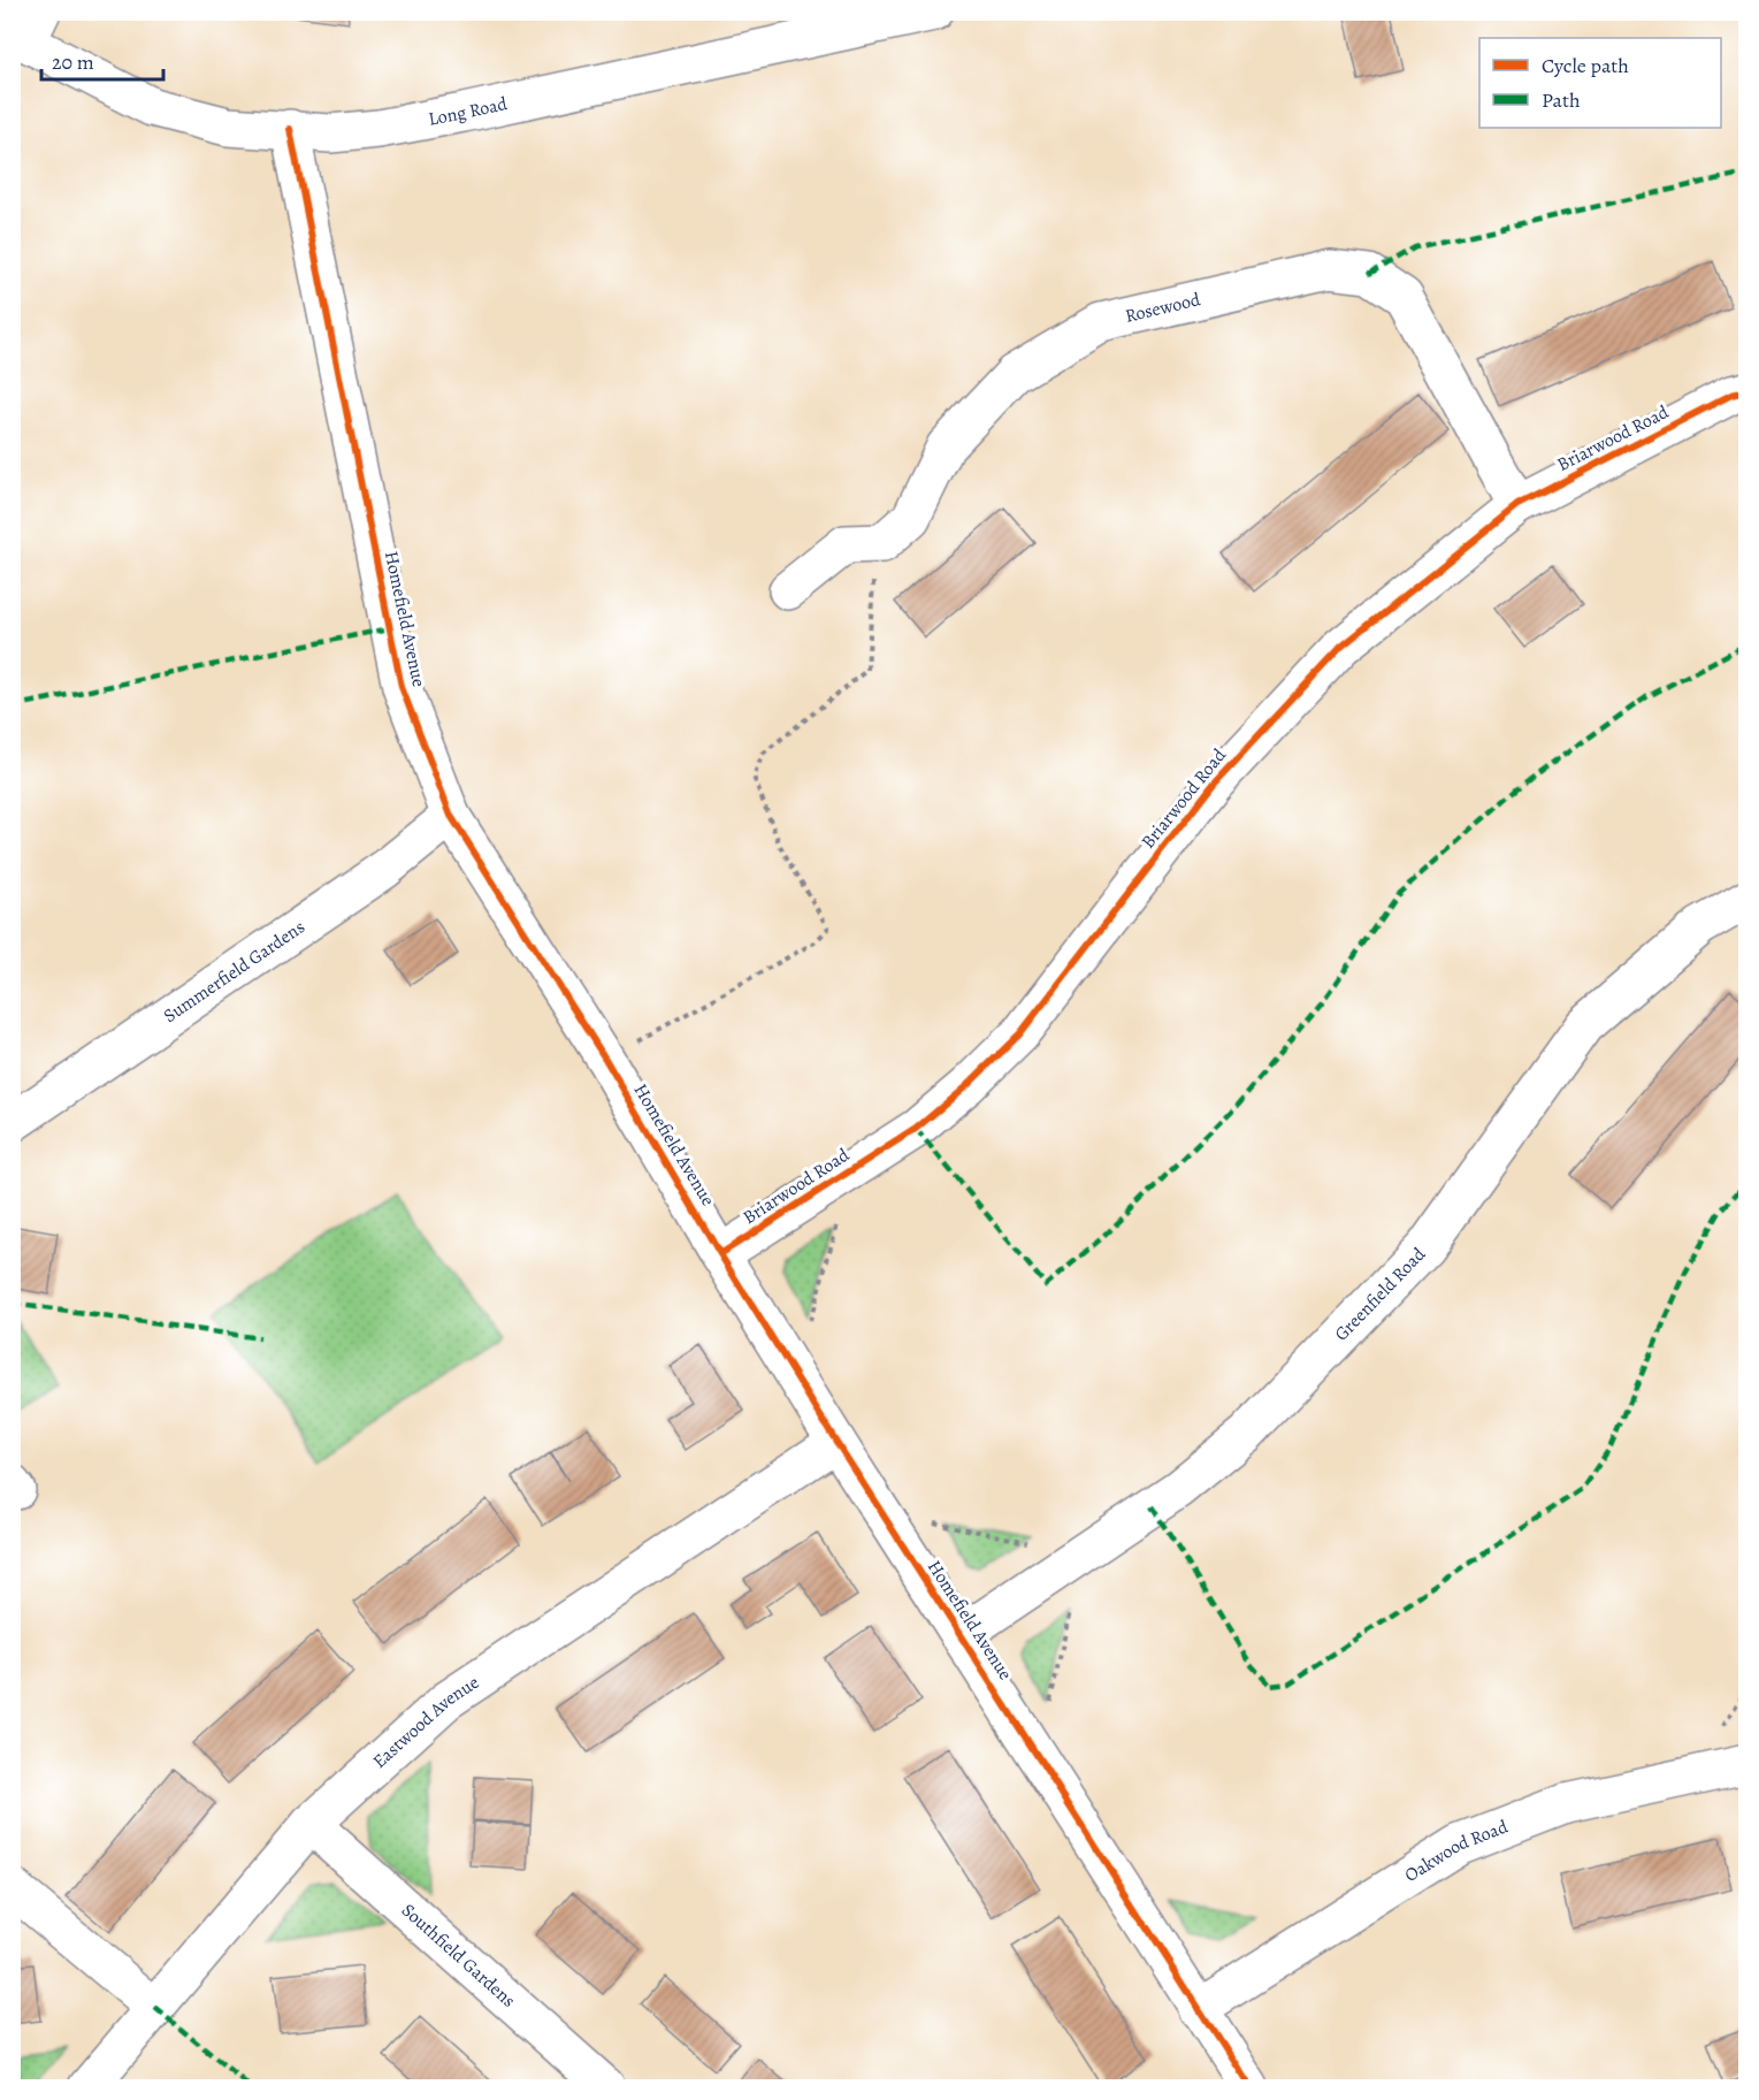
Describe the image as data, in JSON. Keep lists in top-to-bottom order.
{
  "streets": {
    "street": [
      "Long Road",
      "Rosewood",
      "Briarwood Road",
      "Homefield Avenue",
      "Summerfield Gardens",
      "Greenfield Road",
      "Eastwood Avenue",
      "Oakwood Road",
      "Southfield Gardens"
    ]
  },
  "crossings": [
    ["Long Road", "Homefield Avenue"],
    ["Rosewood", "Briarwood Road"],
    ["Briarwood Road", "Homefield Avenue"],
    ["Homefield Avenue", "Summerfield Gardens"],
    ["Homefield Avenue", "Greenfield Road"],
    ["Homefield Avenue", "Eastwood Avenue"],
    ["Homefield Avenue", "Oakwood Road"],
    ["Eastwood Avenue", "Southfield Gardens"]
  ],
  "legend": ["Cycle path", "Path"],
  "scale_bar": "20 m"
}
